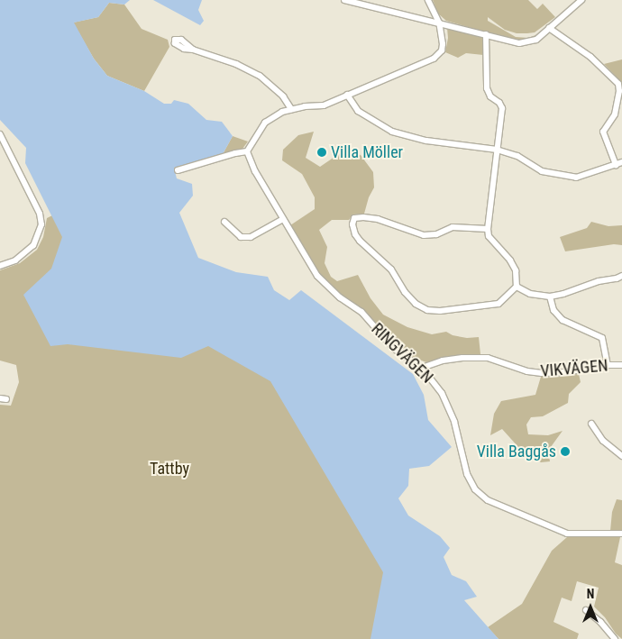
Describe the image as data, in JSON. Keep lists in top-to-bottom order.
{
  "streets": {
    "street": ["RINGVÄGEN", "VIKVÄGEN"]
  },
  "crossings": [
    ["RINGVÄGEN", "VIKVÄGEN"]
  ],
  "parks": ["Tattby"],
  "places": ["Villa Möller", "Villa Baggås"],
  "north": "top"
}
